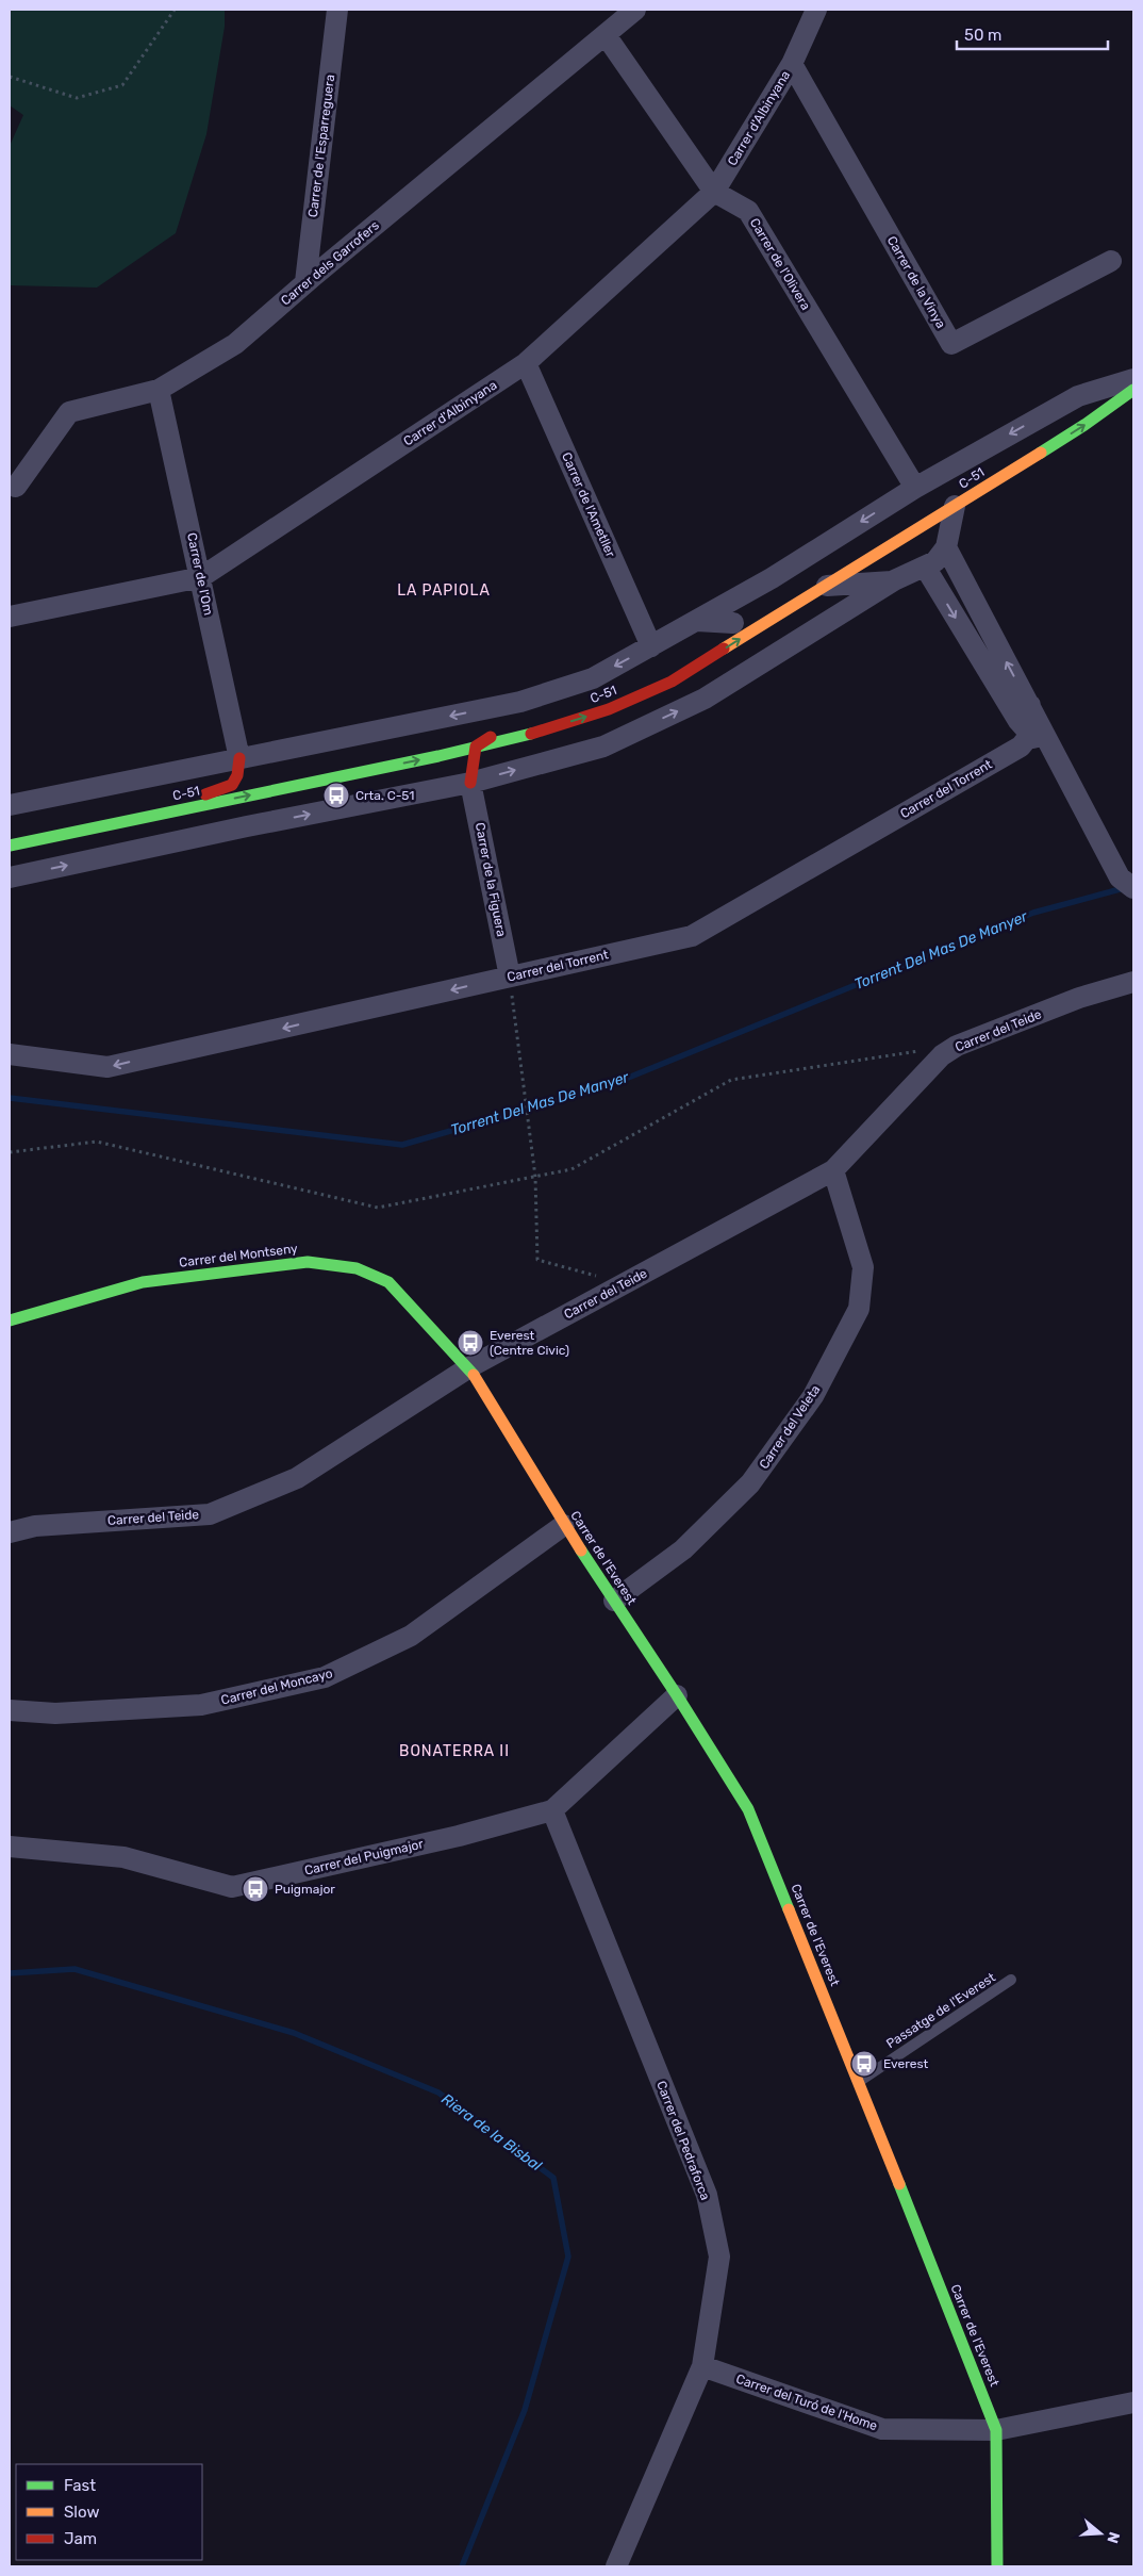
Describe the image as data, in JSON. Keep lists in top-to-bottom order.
{
  "streets": {
    "street": [
      "Carrer d'Albinyana",
      "Carrer de l'Esparreguera",
      "Carrer dels Garrofers",
      "Carrer de l'Olivera",
      "Carrer de la Vinya",
      "C-51",
      "Carrer de l'Ametller",
      "Carrer de l'Om",
      "Carrer del Torrent",
      "Carrer de la Figuera",
      "Carrer del Teide",
      "Carrer del Montseny",
      "Carrer del Veleta",
      "Carrer de l'Everest",
      "Carrer del Moncayo",
      "Carrer del Puigmajor",
      "Carrer del Pedraforca",
      "Carrer del Turó de l'Home"
    ],
    "lane": ["Passatge de l'Everest"]
  },
  "crossings": [
    ["Carrer d'Albinyana", "Carrer de l'Olivera"],
    ["Carrer d'Albinyana", "Carrer de la Vinya"],
    ["Carrer d'Albinyana", "Carrer de l'Ametller"],
    ["Carrer d'Albinyana", "Carrer de l'Om"],
    ["Carrer de l'Esparreguera", "Carrer dels Garrofers"],
    ["Carrer dels Garrofers", "Carrer de l'Olivera"],
    ["Carrer dels Garrofers", "Carrer de l'Om"],
    ["C-51", "Carrer de l'Om"],
    ["Carrer del Torrent", "Carrer de la Figuera"],
    ["Carrer del Teide", "Carrer del Montseny"],
    ["Carrer del Teide", "Carrer del Veleta"],
    ["Carrer del Teide", "Carrer de l'Everest"],
    ["Carrer del Montseny", "Carrer de l'Everest"],
    ["Carrer del Veleta", "Carrer de l'Everest"],
    ["Carrer de l'Everest", "Carrer del Moncayo"],
    ["Carrer de l'Everest", "Carrer del Puigmajor"],
    ["Carrer de l'Everest", "Passatge de l'Everest"],
    ["Carrer de l'Everest", "Carrer del Turó de l'Home"],
    ["Carrer del Puigmajor", "Carrer del Pedraforca"],
    ["Carrer del Pedraforca", "Carrer del Turó de l'Home"]
  ],
  "one_way": ["Carrer del Torrent"],
  "districts": ["LA PAPIOLA", "BONATERRA II"],
  "water": ["Torrent Del Mas De Manyer", "Riera de la Bisbal"],
  "places": {
    "bus stop": [
      "Crta. C-51",
      "Everest (Centre Civic)",
      "Puigmajor",
      "Everest"
    ]
  },
  "legend": ["Fast", "Slow", "Jam"],
  "scale_bar": "50 m",
  "north": "right"
}
